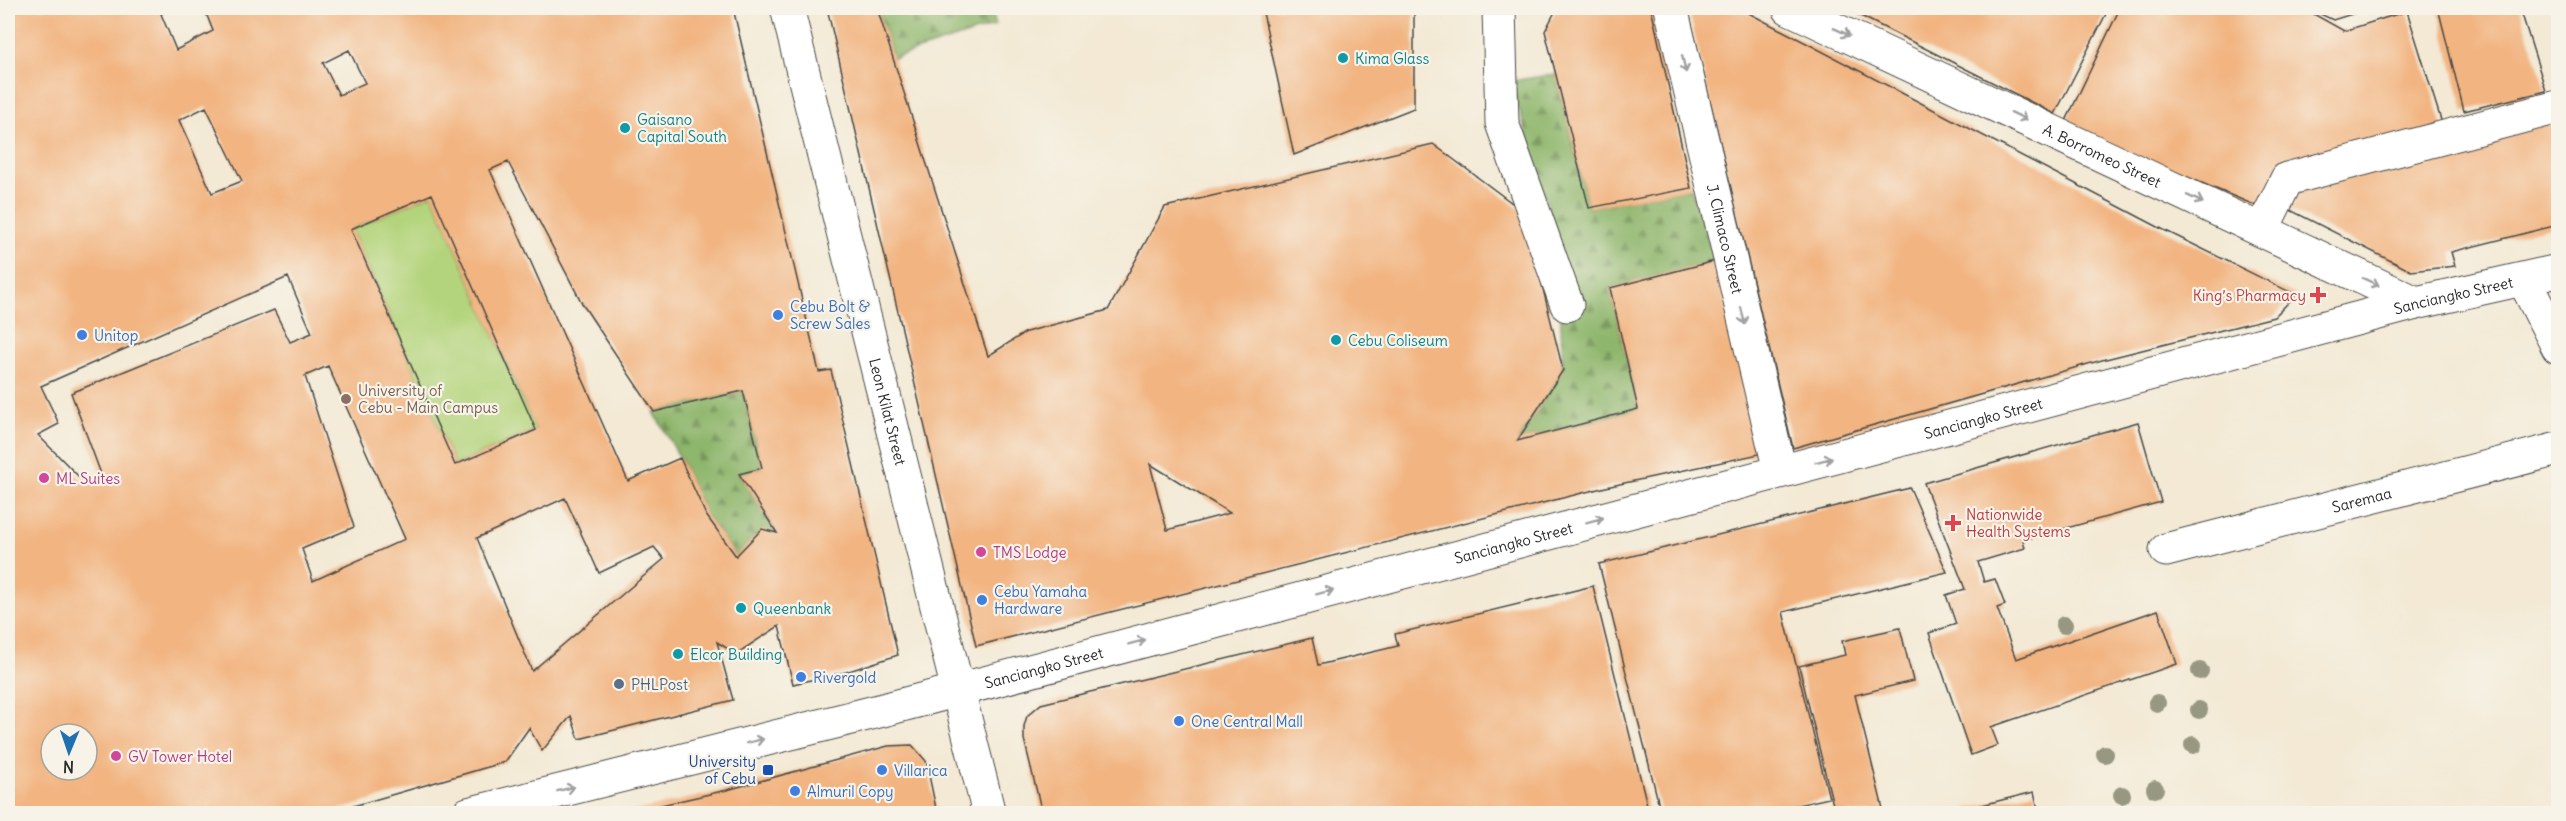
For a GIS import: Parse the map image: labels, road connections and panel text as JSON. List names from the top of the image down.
{
  "streets": {
    "street": [
      "A. Borromeo Street",
      "J. Climaco Street",
      "Sanciangko Street",
      "Leon Kilat Street",
      "Saremaa"
    ]
  },
  "crossings": [
    ["A. Borromeo Street", "Sanciangko Street"],
    ["J. Climaco Street", "Sanciangko Street"],
    ["Sanciangko Street", "Leon Kilat Street"]
  ],
  "one_way": ["A. Borromeo Street", "Sanciangko Street"],
  "places": {
    "other": [
      "Kima Glass",
      "Gaisano Capital South",
      "Cebu Bolt & Screw Sales",
      "Unitop",
      "Cebu Coliseum",
      "University of Cebu - Main Campus",
      "ML Suites",
      "TMS Lodge",
      "Cebu Yamaha Hardware",
      "Queenbank",
      "Elcor Building",
      "Rivergold",
      "PHLPost",
      "One Central Mall",
      "GV Tower Hotel",
      "Villarica",
      "Almuril Copy"
    ],
    "health": ["King’s Pharmacy", "Nationwide Health Systems"],
    "transit": ["University of Cebu"]
  },
  "north": "bottom"
}
